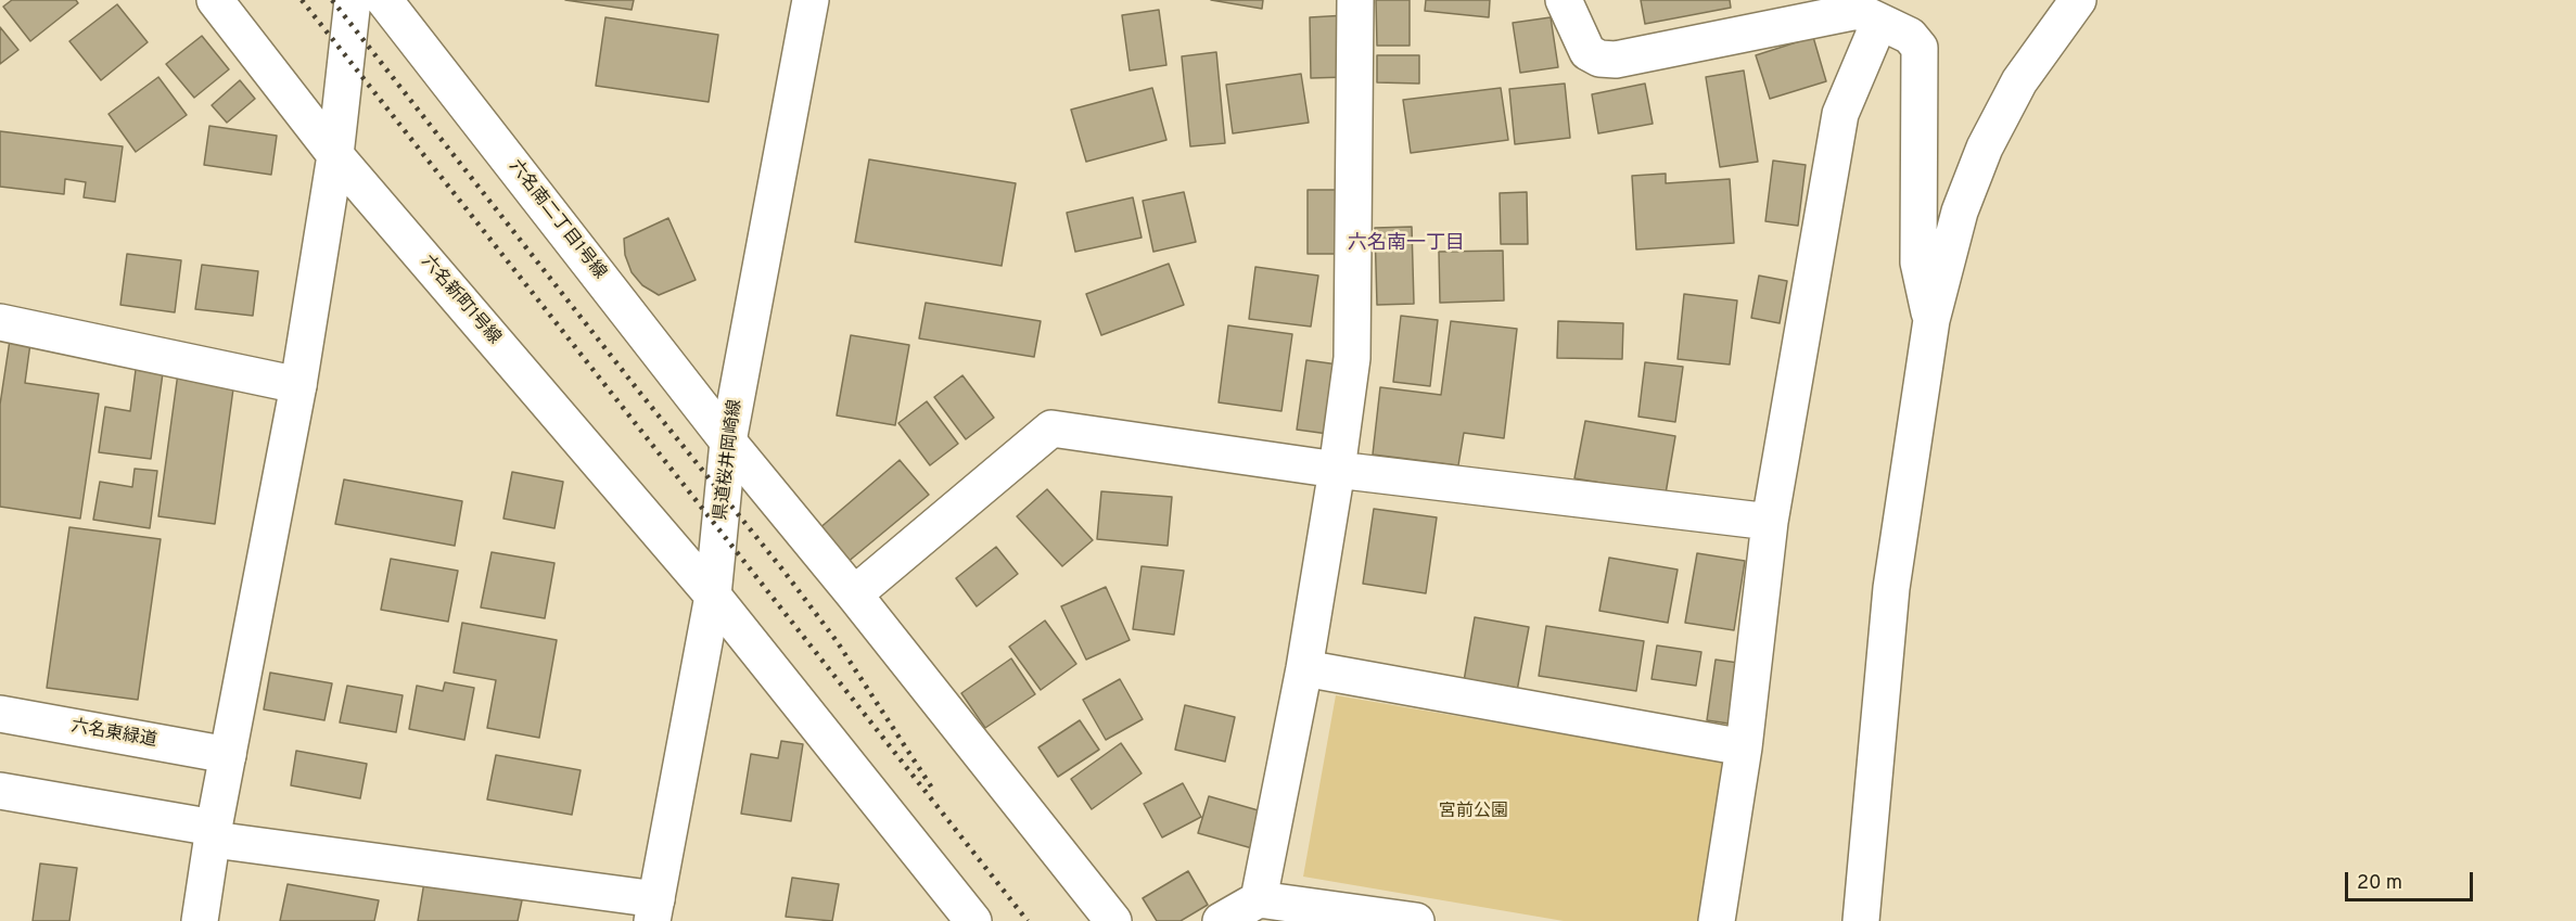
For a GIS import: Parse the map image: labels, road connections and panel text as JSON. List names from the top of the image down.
{
  "streets": {
    "street": [
      "六名南二丁目1号線",
      "六名新町1号線",
      "県道桜井岡崎線",
      "六名東緑道"
    ]
  },
  "crossings": [
    ["六名南二丁目1号線", "県道桜井岡崎線"],
    ["六名新町1号線", "県道桜井岡崎線"]
  ],
  "districts": ["六名南一丁目"],
  "parks": ["宮前公園"],
  "scale_bar": "20 m"
}
